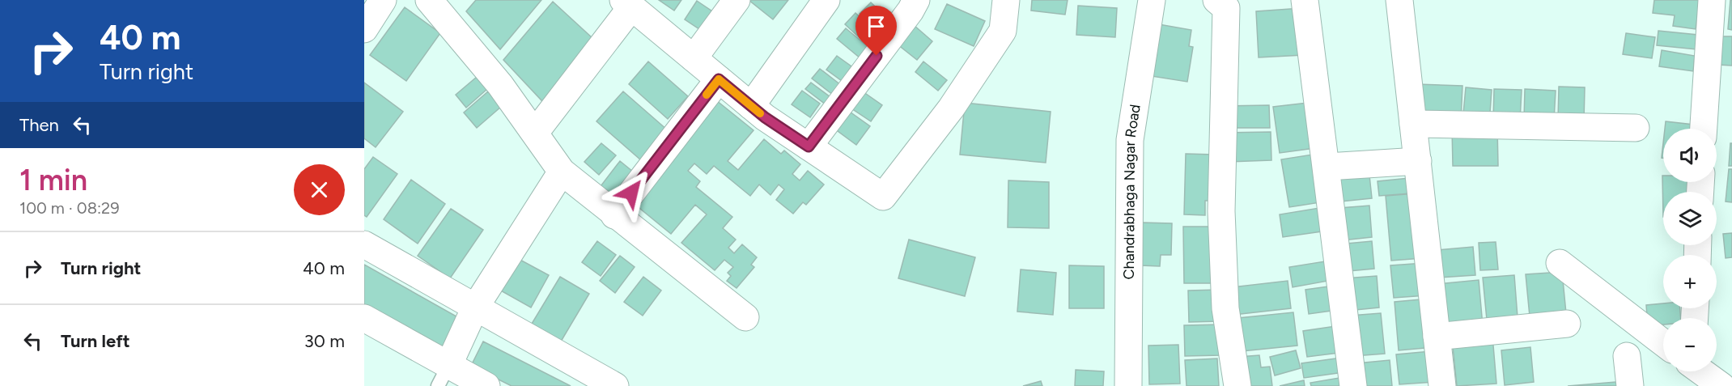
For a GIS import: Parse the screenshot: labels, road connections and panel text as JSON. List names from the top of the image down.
{
  "streets": {
    "street": ["Chandrabhaga Nagar Road"]
  },
  "page": {
    "turn": ["40 m", "Turn right"],
    "then": "Then",
    "map_buttons": ["+", "−"],
    "heading": ["1 min", "100 m · 08:29"],
    "list": [
      {
        "name": "Turn right",
        "value": "40 m"
      },
      {
        "name": "Turn left",
        "value": "30 m"
      }
    ]
  }
}
